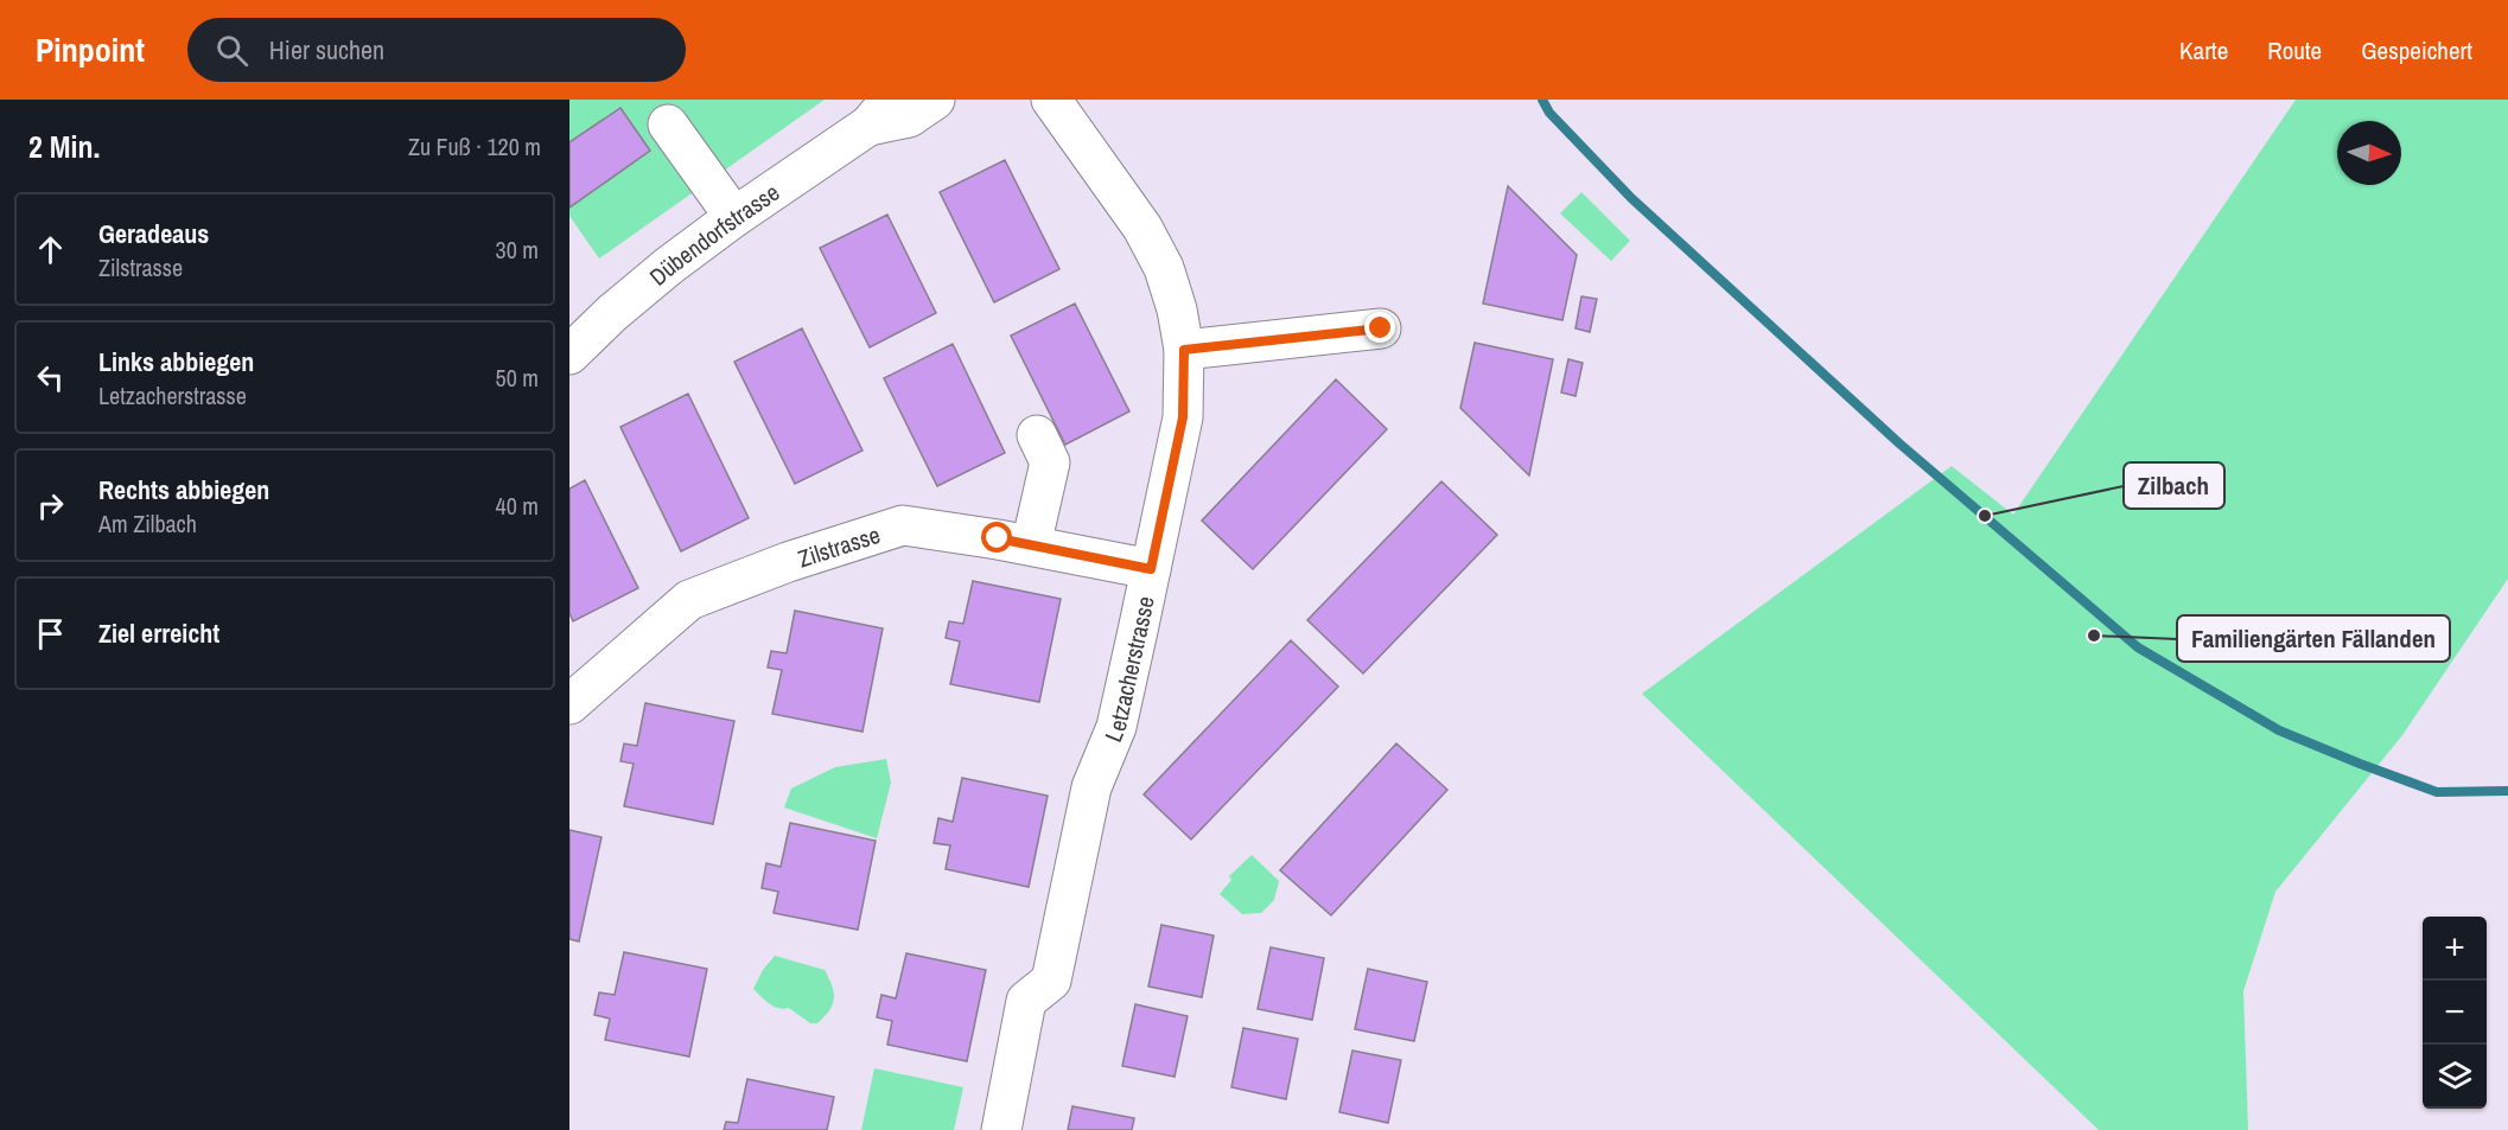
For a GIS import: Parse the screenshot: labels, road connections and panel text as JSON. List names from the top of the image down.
{
  "streets": {
    "street": ["Dübendorfstrasse", "Zilstrasse", "Letzacherstrasse"]
  },
  "crossings": [
    ["Zilstrasse", "Letzacherstrasse"]
  ],
  "places": ["Zilbach", "Familiengärten Fällanden"],
  "north": "right",
  "page": {
    "header": "Pinpoint",
    "search": "Hier suchen",
    "nav": ["Karte", "Route", "Gespeichert"],
    "heading": ["2 Min.", "Zu Fuß · 120 m"],
    "list": [
      ["Geradeaus", "Zilstrasse", "30 m"],
      ["Links abbiegen", "Letzacherstrasse", "50 m"],
      ["Rechts abbiegen", "Am Zilbach", "40 m"],
      "Ziel erreicht"
    ],
    "map_buttons": ["+", "−"]
  }
}
